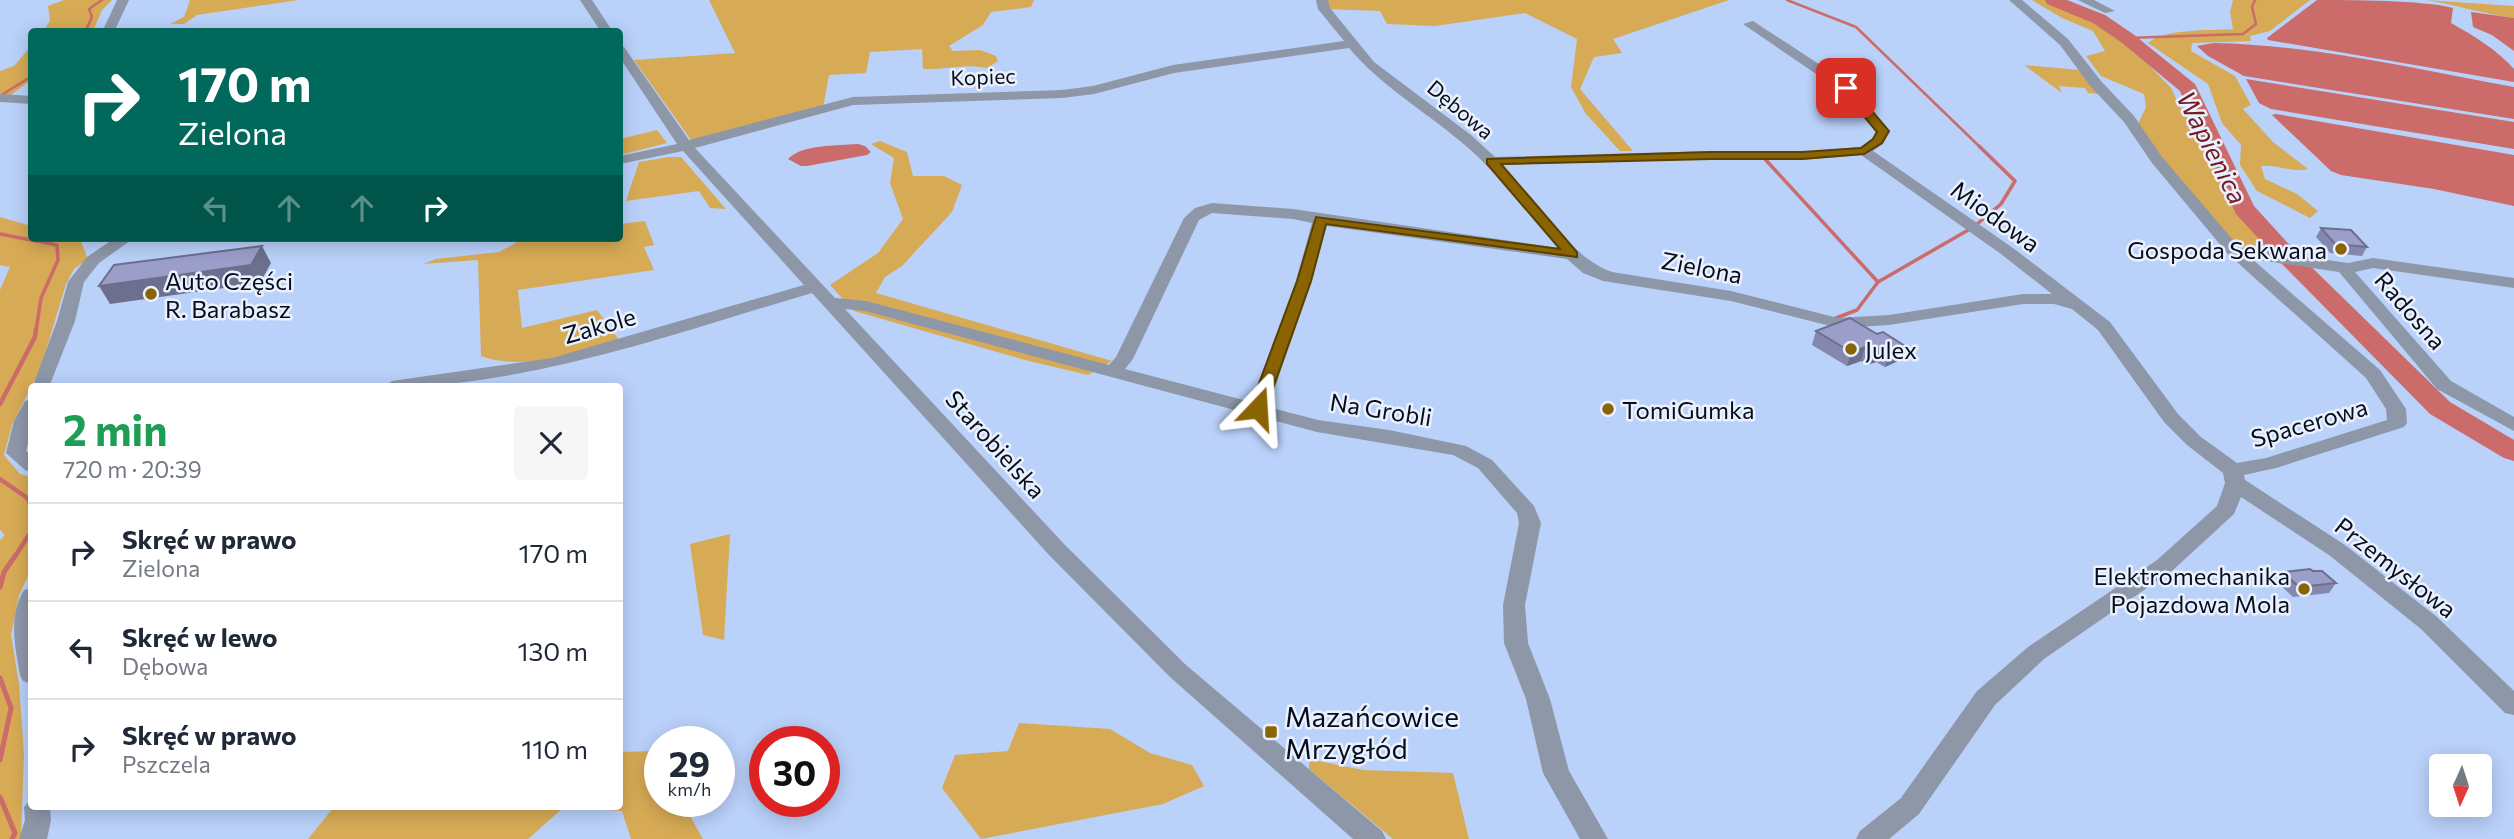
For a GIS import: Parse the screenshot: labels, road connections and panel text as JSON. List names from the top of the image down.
{
  "streets": {
    "street": [
      "Kopiec",
      "Dębowa",
      "Miodowa",
      "Zielona",
      "Radosna",
      "Zakole",
      "Na Grobli",
      "Spacerowa",
      "Starobielska",
      "Przemysłowa"
    ]
  },
  "crossings": [
    ["Kopiec", "Dębowa"],
    ["Kopiec", "Starobielska"],
    ["Dębowa", "Zielona"],
    ["Miodowa", "Zielona"],
    ["Miodowa", "Spacerowa"],
    ["Miodowa", "Przemysłowa"],
    ["Zielona", "Na Grobli"],
    ["Zakole", "Na Grobli"],
    ["Zakole", "Starobielska"],
    ["Na Grobli", "Starobielska"],
    ["Spacerowa", "Przemysłowa"]
  ],
  "water": ["Wapienica"],
  "places": {
    "other": [
      "Gospoda Sekwana",
      "Auto Części R. Barabasz",
      "Julex",
      "TomiGumka",
      "Elektromechanika Pojazdowa Mola"
    ],
    "transit": ["Mazańcowice Mrzygłód"]
  },
  "north": "bottom",
  "page": {
    "turn": ["170 m", "Zielona"],
    "heading": ["2 min", "720 m · 20:39"],
    "list": [
      {
        "name": "Skręć w prawo",
        "note": "Zielona",
        "value": "170 m"
      },
      {
        "name": "Skręć w lewo",
        "note": "Dębowa",
        "value": "130 m"
      },
      {
        "name": "Skręć w prawo",
        "note": "Pszczela",
        "value": "110 m"
      }
    ],
    "speed": "29 km/h",
    "limit": "30"
  }
}
